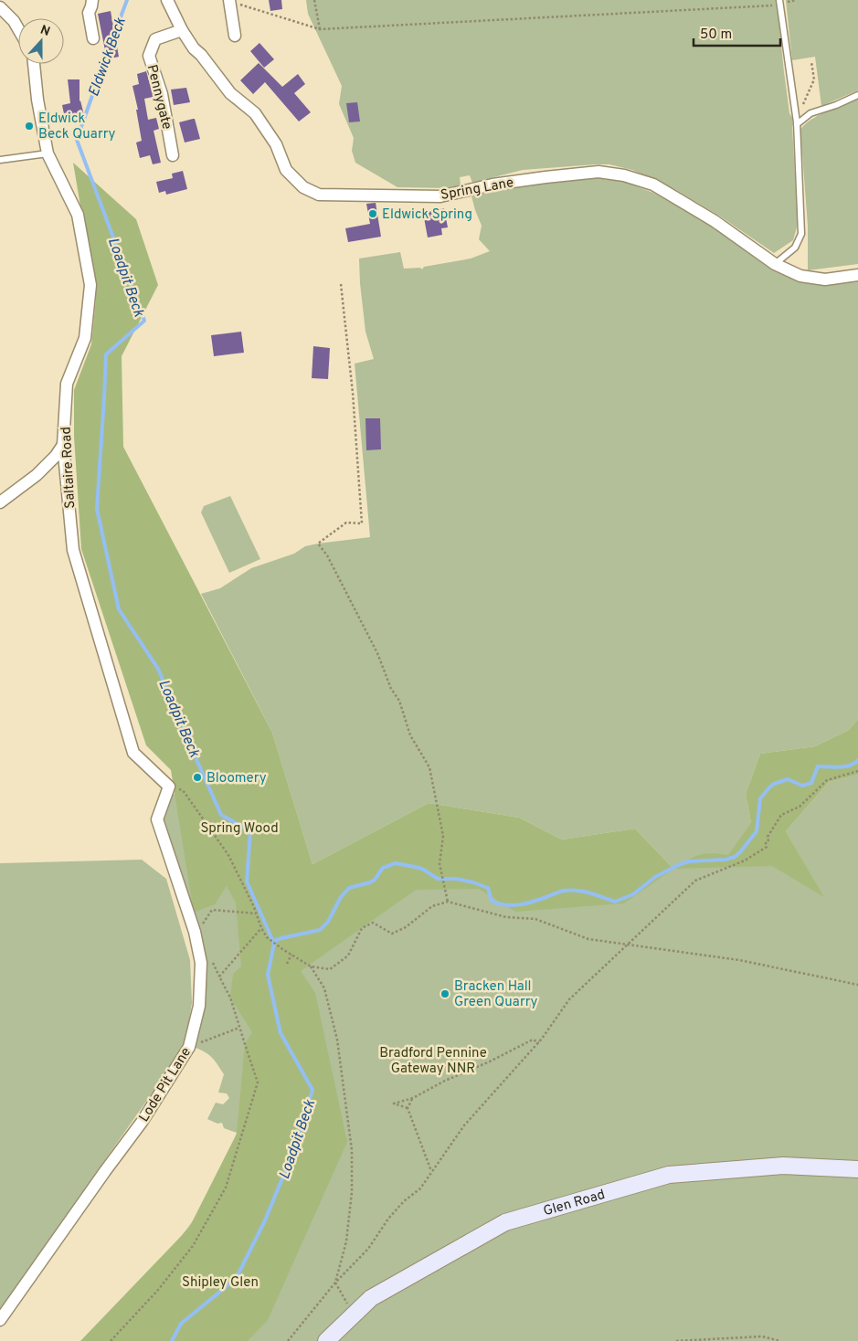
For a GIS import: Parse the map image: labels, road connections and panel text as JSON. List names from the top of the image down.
{
  "streets": {
    "street": [
      "Pennygate",
      "Spring Lane",
      "Saltaire Road",
      "Lode Pit Lane",
      "Glen Road"
    ]
  },
  "crossings": [
    ["Pennygate", "Spring Lane"],
    ["Saltaire Road", "Lode Pit Lane"]
  ],
  "water": ["Eldwick Beck", "Loadpit Beck"],
  "parks": ["Spring Wood", "Bradford Pennine Gateway NNR", "Shipley Glen"],
  "places": [
    "Eldwick Beck Quarry",
    "Eldwick Spring",
    "Bloomery",
    "Bracken Hall Green Quarry"
  ],
  "scale_bar": "50 m",
  "north": "top"
}
